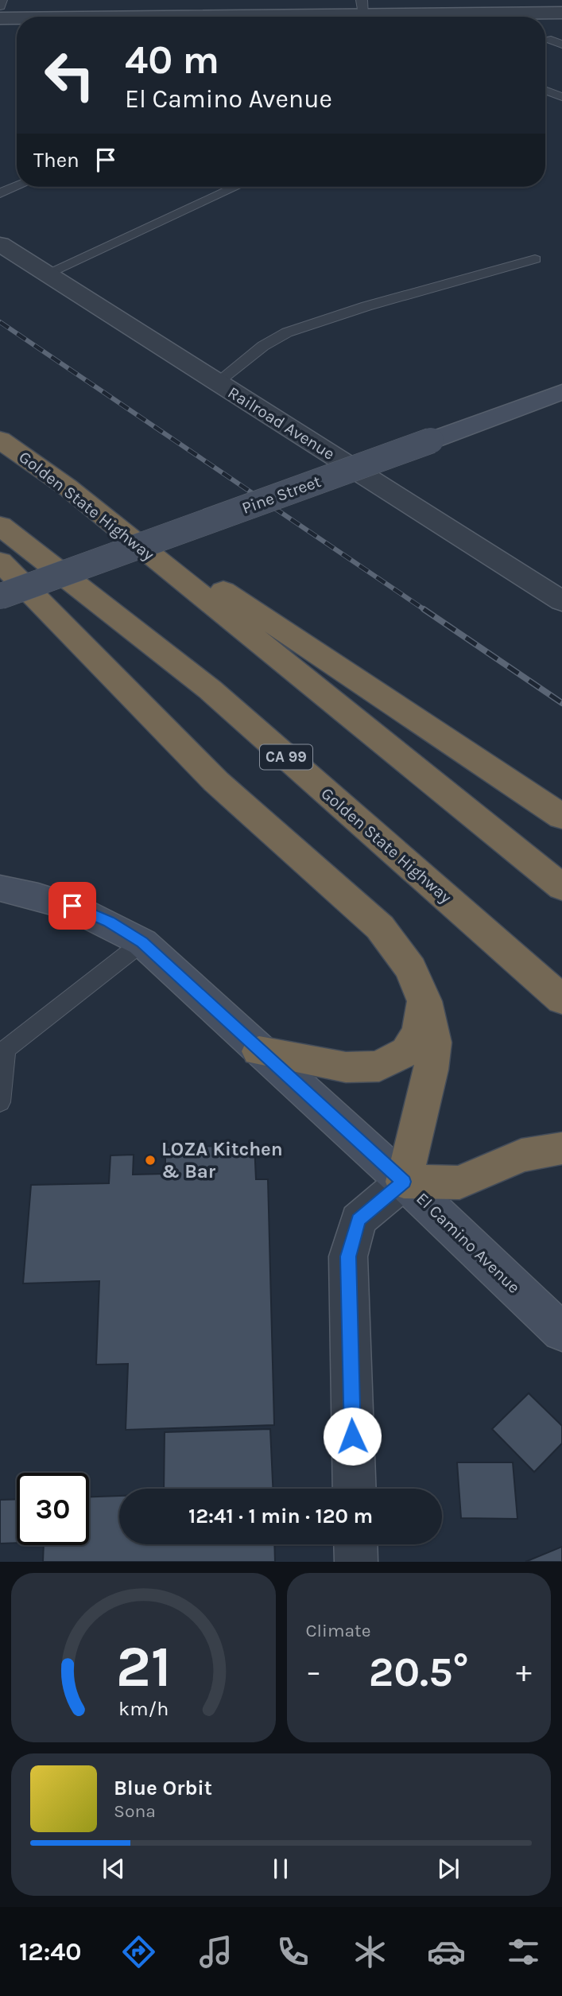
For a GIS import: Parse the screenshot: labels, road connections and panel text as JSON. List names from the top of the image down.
{
  "streets": {
    "highway": ["Golden State Highway", "CA 99"],
    "street": ["Railroad Avenue", "Pine Street", "El Camino Avenue"]
  },
  "places": ["LOZA Kitchen & Bar"],
  "page": {
    "turn": ["40 m", "El Camino Avenue"],
    "then": "Then",
    "limit": "30",
    "trip": "12:41 · 1 min · 120 m",
    "tile": "Climate",
    "heat": ["−", "20.5°", "+"],
    "song": ["Blue Orbit", "Sona"],
    "tabs": "12:40",
    "gauge": ["21", "km/h"]
  }
}
